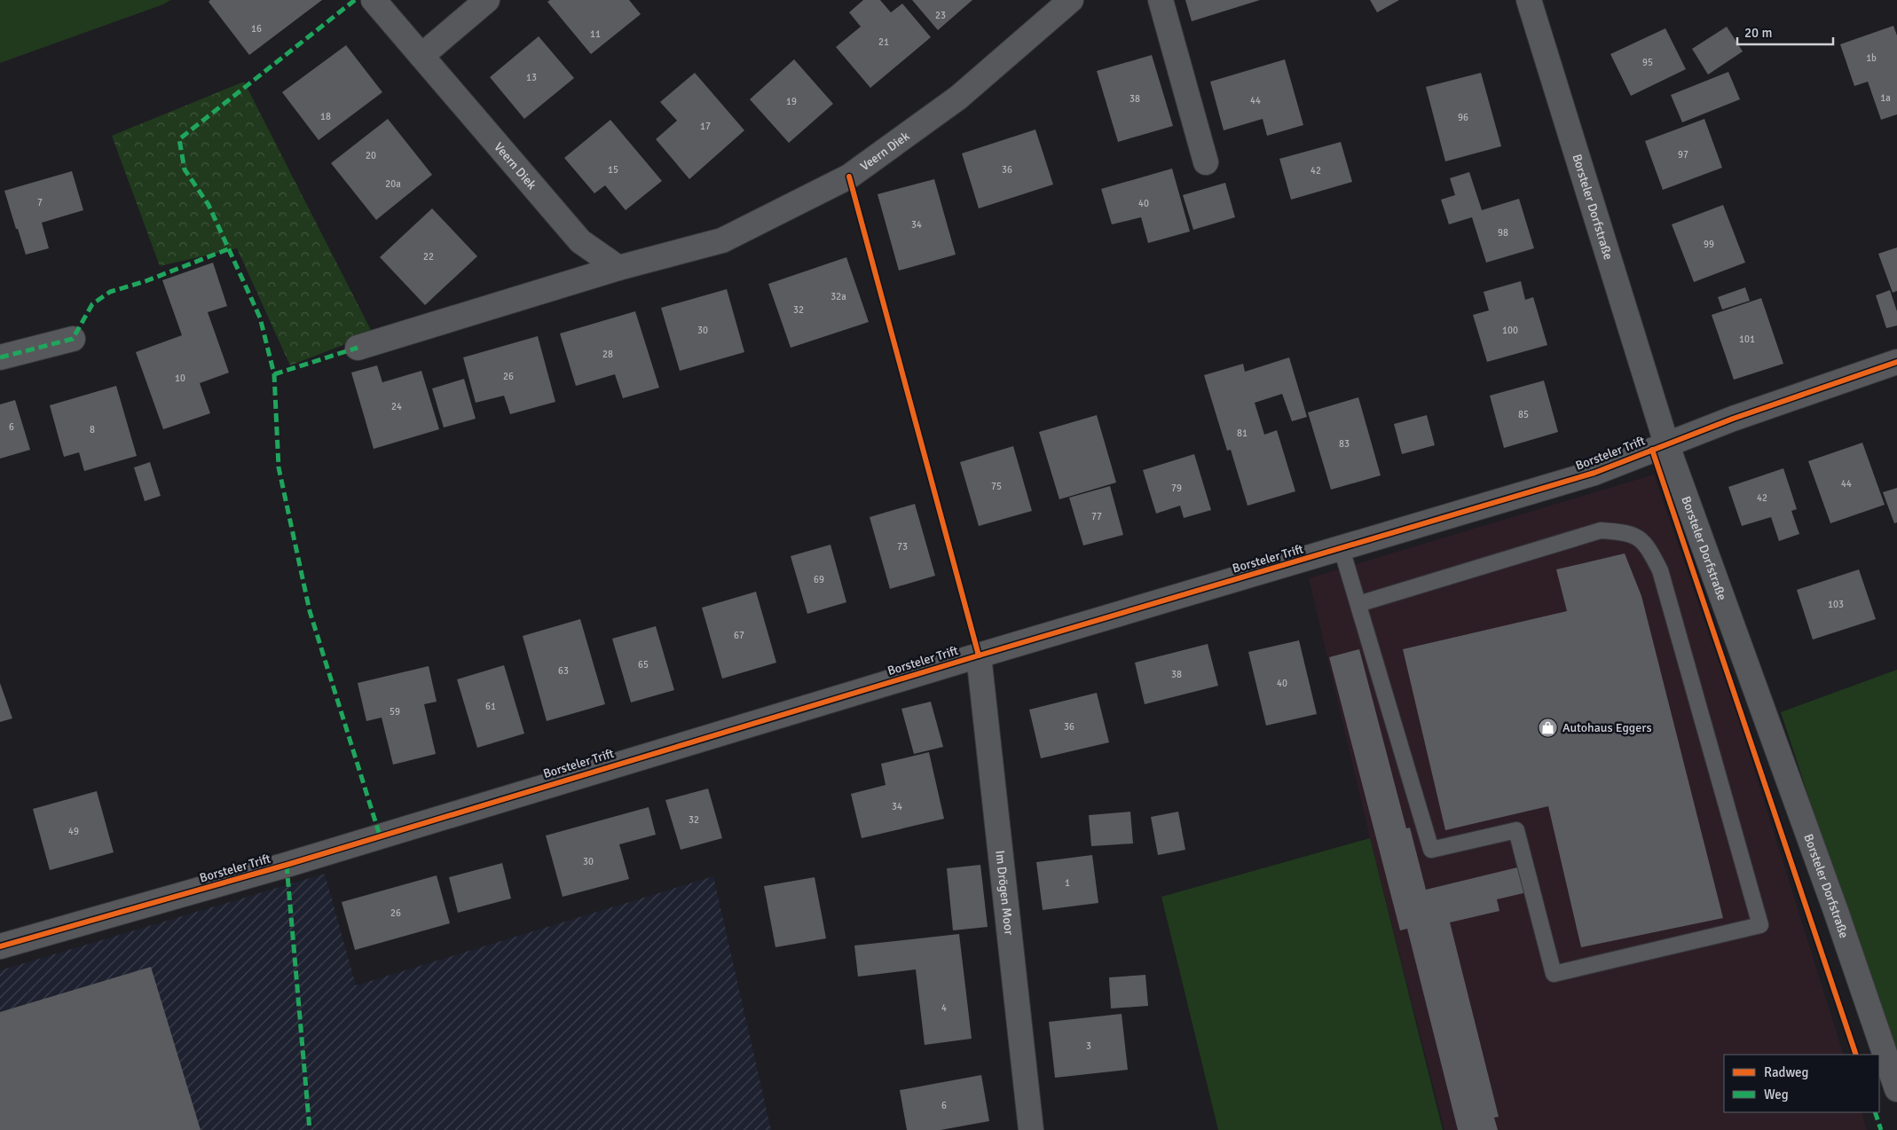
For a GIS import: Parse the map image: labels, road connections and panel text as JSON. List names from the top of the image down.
{
  "streets": {
    "street": [
      "Veern Diek",
      "Borsteler Dorfstraße",
      "Borsteler Trift",
      "Im Drögen Moor"
    ]
  },
  "crossings": [
    ["Borsteler Dorfstraße", "Borsteler Trift"],
    ["Borsteler Trift", "Im Drögen Moor"]
  ],
  "places": {
    "shop": ["Autohaus Eggers"]
  },
  "house_numbers": [
    "23",
    "16",
    "11",
    "21",
    "1b",
    "95",
    "13",
    "1a",
    "38",
    "44",
    "19",
    "18",
    "96",
    "17",
    "97",
    "20",
    "15",
    "36",
    "42",
    "20a",
    "7",
    "40",
    "34",
    "98",
    "99",
    "22",
    "32a",
    "32",
    "30",
    "100",
    "101",
    "28",
    "26",
    "10",
    "24",
    "85",
    "6",
    "8",
    "81",
    "83",
    "44",
    "75",
    "79",
    "42",
    "77",
    "73",
    "69",
    "103",
    "67",
    "65",
    "63",
    "38",
    "40",
    "61",
    "59",
    "36",
    "34",
    "32",
    "49",
    "30",
    "1",
    "26",
    "4",
    "3",
    "6"
  ],
  "legend": ["Radweg", "Weg"],
  "scale_bar": "20 m"
}
